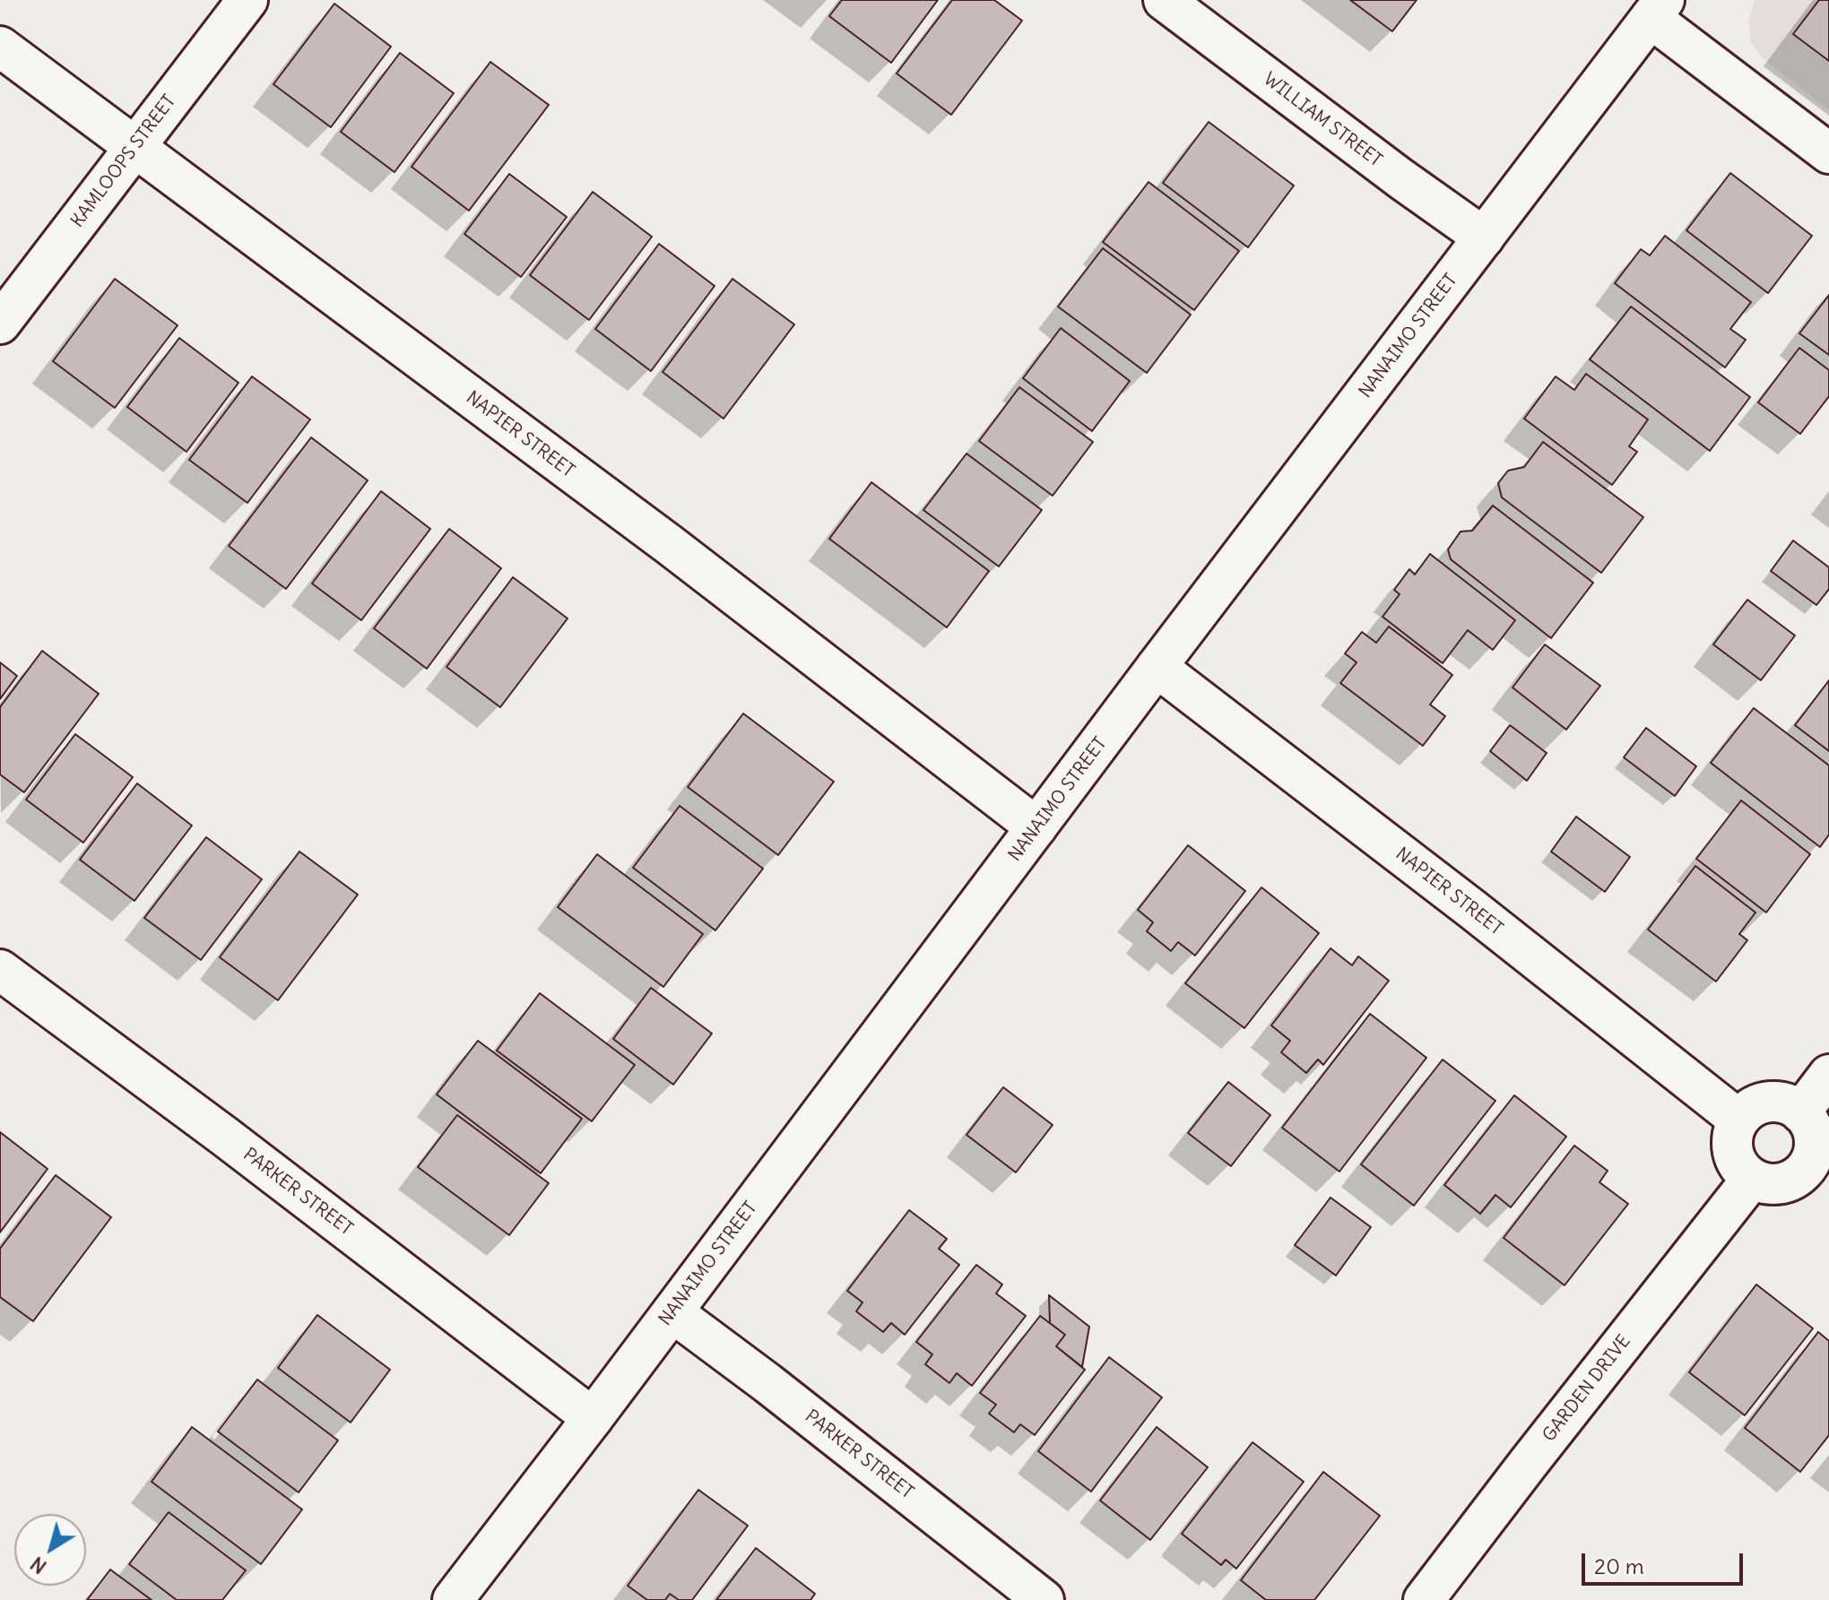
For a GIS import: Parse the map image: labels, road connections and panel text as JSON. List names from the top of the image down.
{
  "streets": {
    "street": [
      "WILLIAM STREET",
      "KAMLOOPS STREET",
      "NANAIMO STREET",
      "NAPIER STREET",
      "PARKER STREET",
      "GARDEN DRIVE"
    ]
  },
  "crossings": [
    ["WILLIAM STREET", "NANAIMO STREET"],
    ["KAMLOOPS STREET", "NAPIER STREET"],
    ["NANAIMO STREET", "NAPIER STREET"],
    ["NANAIMO STREET", "PARKER STREET"],
    ["NAPIER STREET", "GARDEN DRIVE"]
  ],
  "scale_bar": "20 m",
  "north": "bottom left"
}
